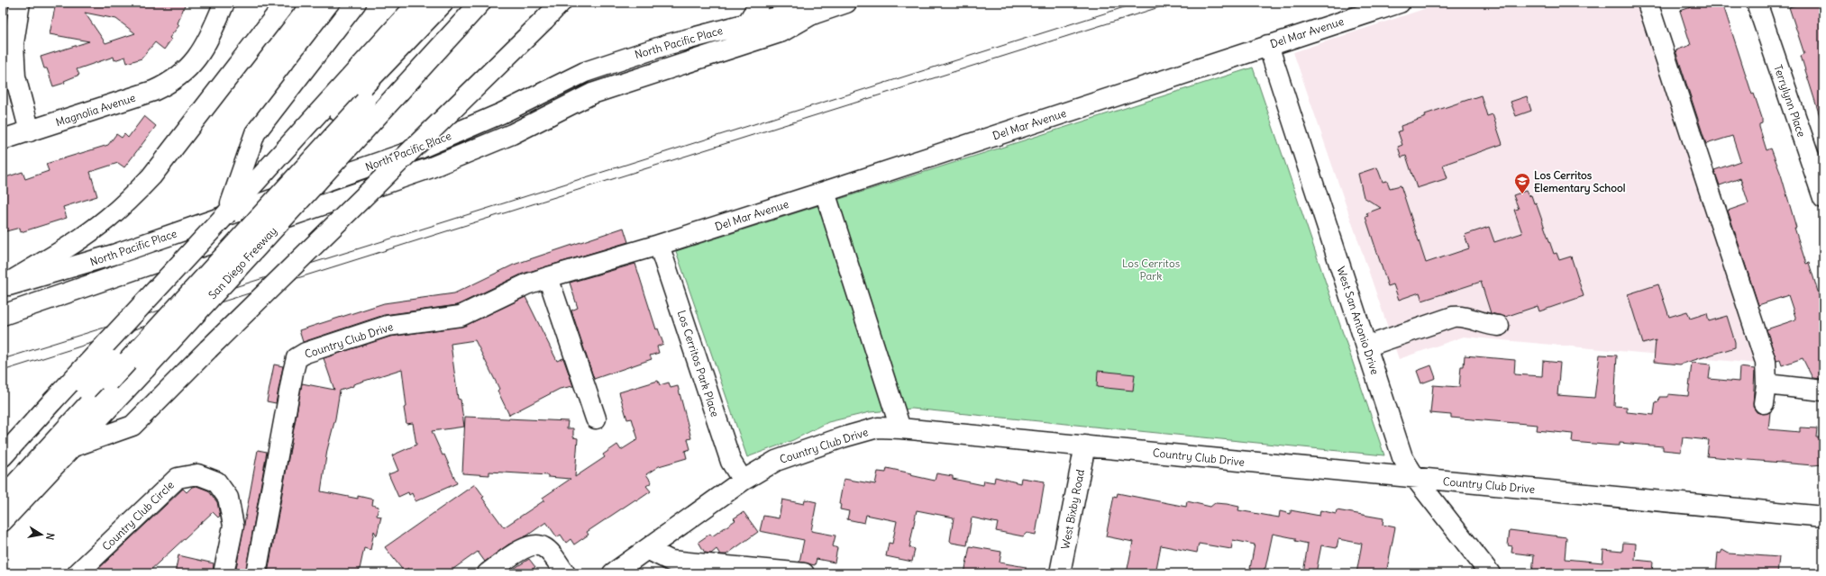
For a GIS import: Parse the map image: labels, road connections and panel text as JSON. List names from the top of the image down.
{
  "streets": {
    "main road": [
      "Del Mar Avenue",
      "North Pacific Place",
      "Terrylynn Place",
      "Magnolia Avenue",
      "San Diego Freeway",
      "West San Antonio Drive",
      "Country Club Drive",
      "Los Cerritos Park Place",
      "West Bixby Road",
      "Country Club Circle"
    ]
  },
  "crossings": [
    ["Del Mar Avenue", "West San Antonio Drive"],
    ["Del Mar Avenue", "Country Club Drive"],
    ["Del Mar Avenue", "Los Cerritos Park Place"],
    ["West San Antonio Drive", "Country Club Drive"],
    ["Country Club Drive", "Los Cerritos Park Place"],
    ["Country Club Drive", "West Bixby Road"]
  ],
  "parks": ["Los Cerritos Park"],
  "places": {
    "school or university": ["Los Cerritos Elementary School"]
  },
  "north": "right"
}
